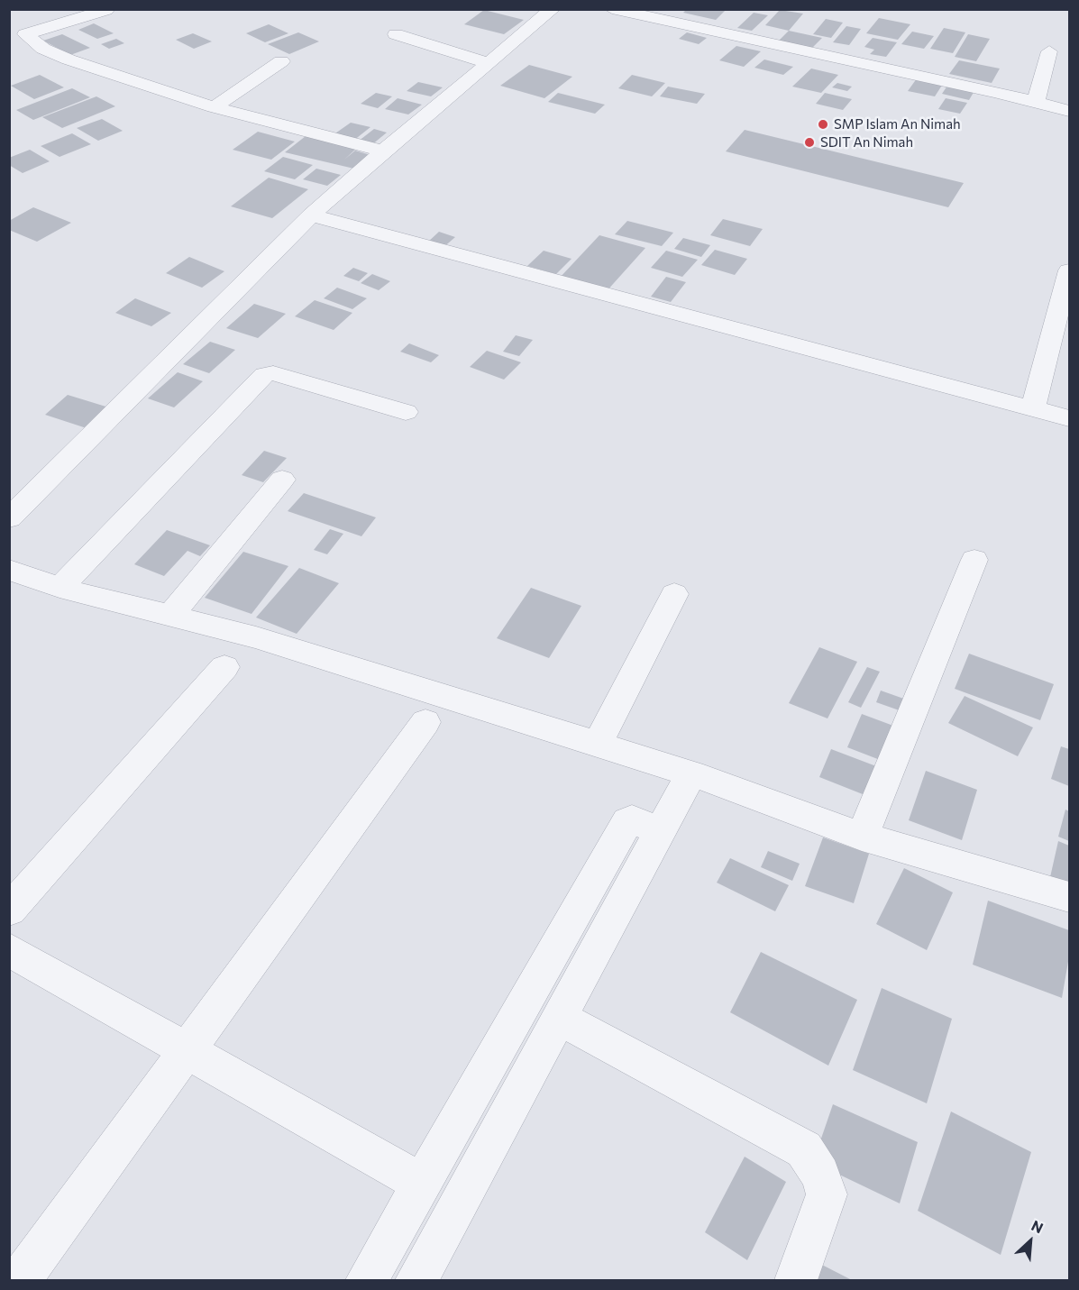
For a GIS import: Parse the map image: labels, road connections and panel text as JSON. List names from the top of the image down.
{
  "places": ["SMP Islam An Nimah", "SDIT An Nimah"],
  "north": "top right"
}
